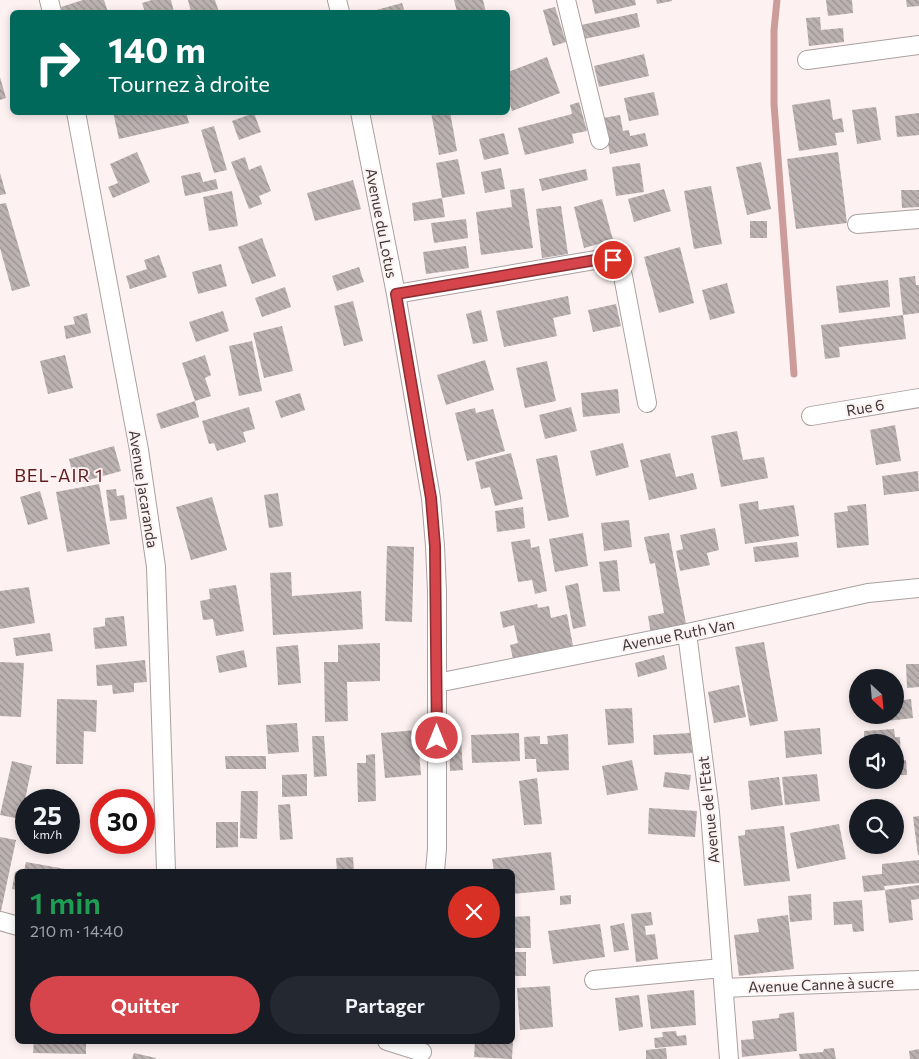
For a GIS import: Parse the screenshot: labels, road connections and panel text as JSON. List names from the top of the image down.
{
  "streets": {
    "street": [
      "Avenue du Lotus",
      "Rue 6",
      "Avenue Jacaranda",
      "Avenue Ruth Van",
      "Avenue de l'Etat",
      "Avenue Canne à sucre"
    ]
  },
  "crossings": [
    ["Avenue du Lotus", "Avenue Ruth Van"],
    ["Avenue Ruth Van", "Avenue de l'Etat"],
    ["Avenue de l'Etat", "Avenue Canne à sucre"]
  ],
  "districts": ["BEL-AIR 1"],
  "north": "bottom right",
  "page": {
    "turn": ["140 m", "Tournez à droite"],
    "speed": "25 km/h",
    "limit": "30",
    "heading": ["1 min", "210 m · 14:40"],
    "buttons": ["Quitter", "Partager"]
  }
}
